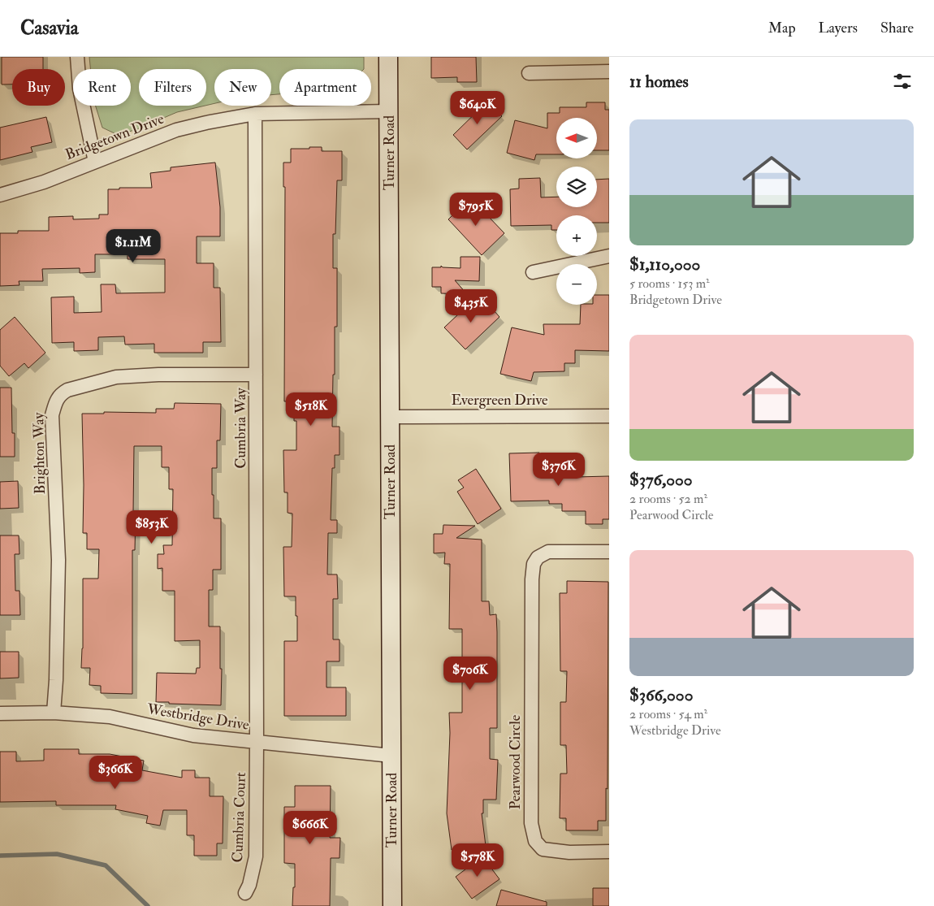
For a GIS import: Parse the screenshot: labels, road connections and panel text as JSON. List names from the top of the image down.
{
  "streets": {
    "main road": ["Turner Road"],
    "street": [
      "Bridgetown Drive",
      "Evergreen Drive",
      "Cumbria Way",
      "Brighton Way",
      "Westbridge Drive",
      "Pearwood Circle",
      "Cumbria Court"
    ]
  },
  "crossings": [
    ["Bridgetown Drive", "Turner Road"],
    ["Bridgetown Drive", "Cumbria Way"],
    ["Turner Road", "Evergreen Drive"],
    ["Turner Road", "Westbridge Drive"],
    ["Cumbria Way", "Brighton Way"],
    ["Cumbria Way", "Westbridge Drive"],
    ["Cumbria Way", "Cumbria Court"],
    ["Brighton Way", "Westbridge Drive"],
    ["Westbridge Drive", "Cumbria Court"]
  ],
  "north": "left",
  "page": {
    "header": "Casavia",
    "nav": ["Map", "Layers", "Share"],
    "heading": "11 homes",
    "chip": [
      "Buy",
      "Rent",
      "Filters",
      "New",
      "Apartment"
    ],
    "price": [
      "$640K",
      "$795K",
      "$1.11M",
      "$435K",
      "$518K",
      "$376K",
      "$853K",
      "$706K",
      "$366K",
      "$666K",
      "$578K"
    ],
    "list": [
      {
        "name": "$1,110,000",
        "note": "5 rooms · 153 m² · Bridgetown Drive"
      },
      {
        "name": "$376,000",
        "note": "2 rooms · 52 m² · Pearwood Circle"
      },
      {
        "name": "$366,000",
        "note": "2 rooms · 54 m² · Westbridge Drive"
      }
    ],
    "map_buttons": ["+", "−"]
  }
}
